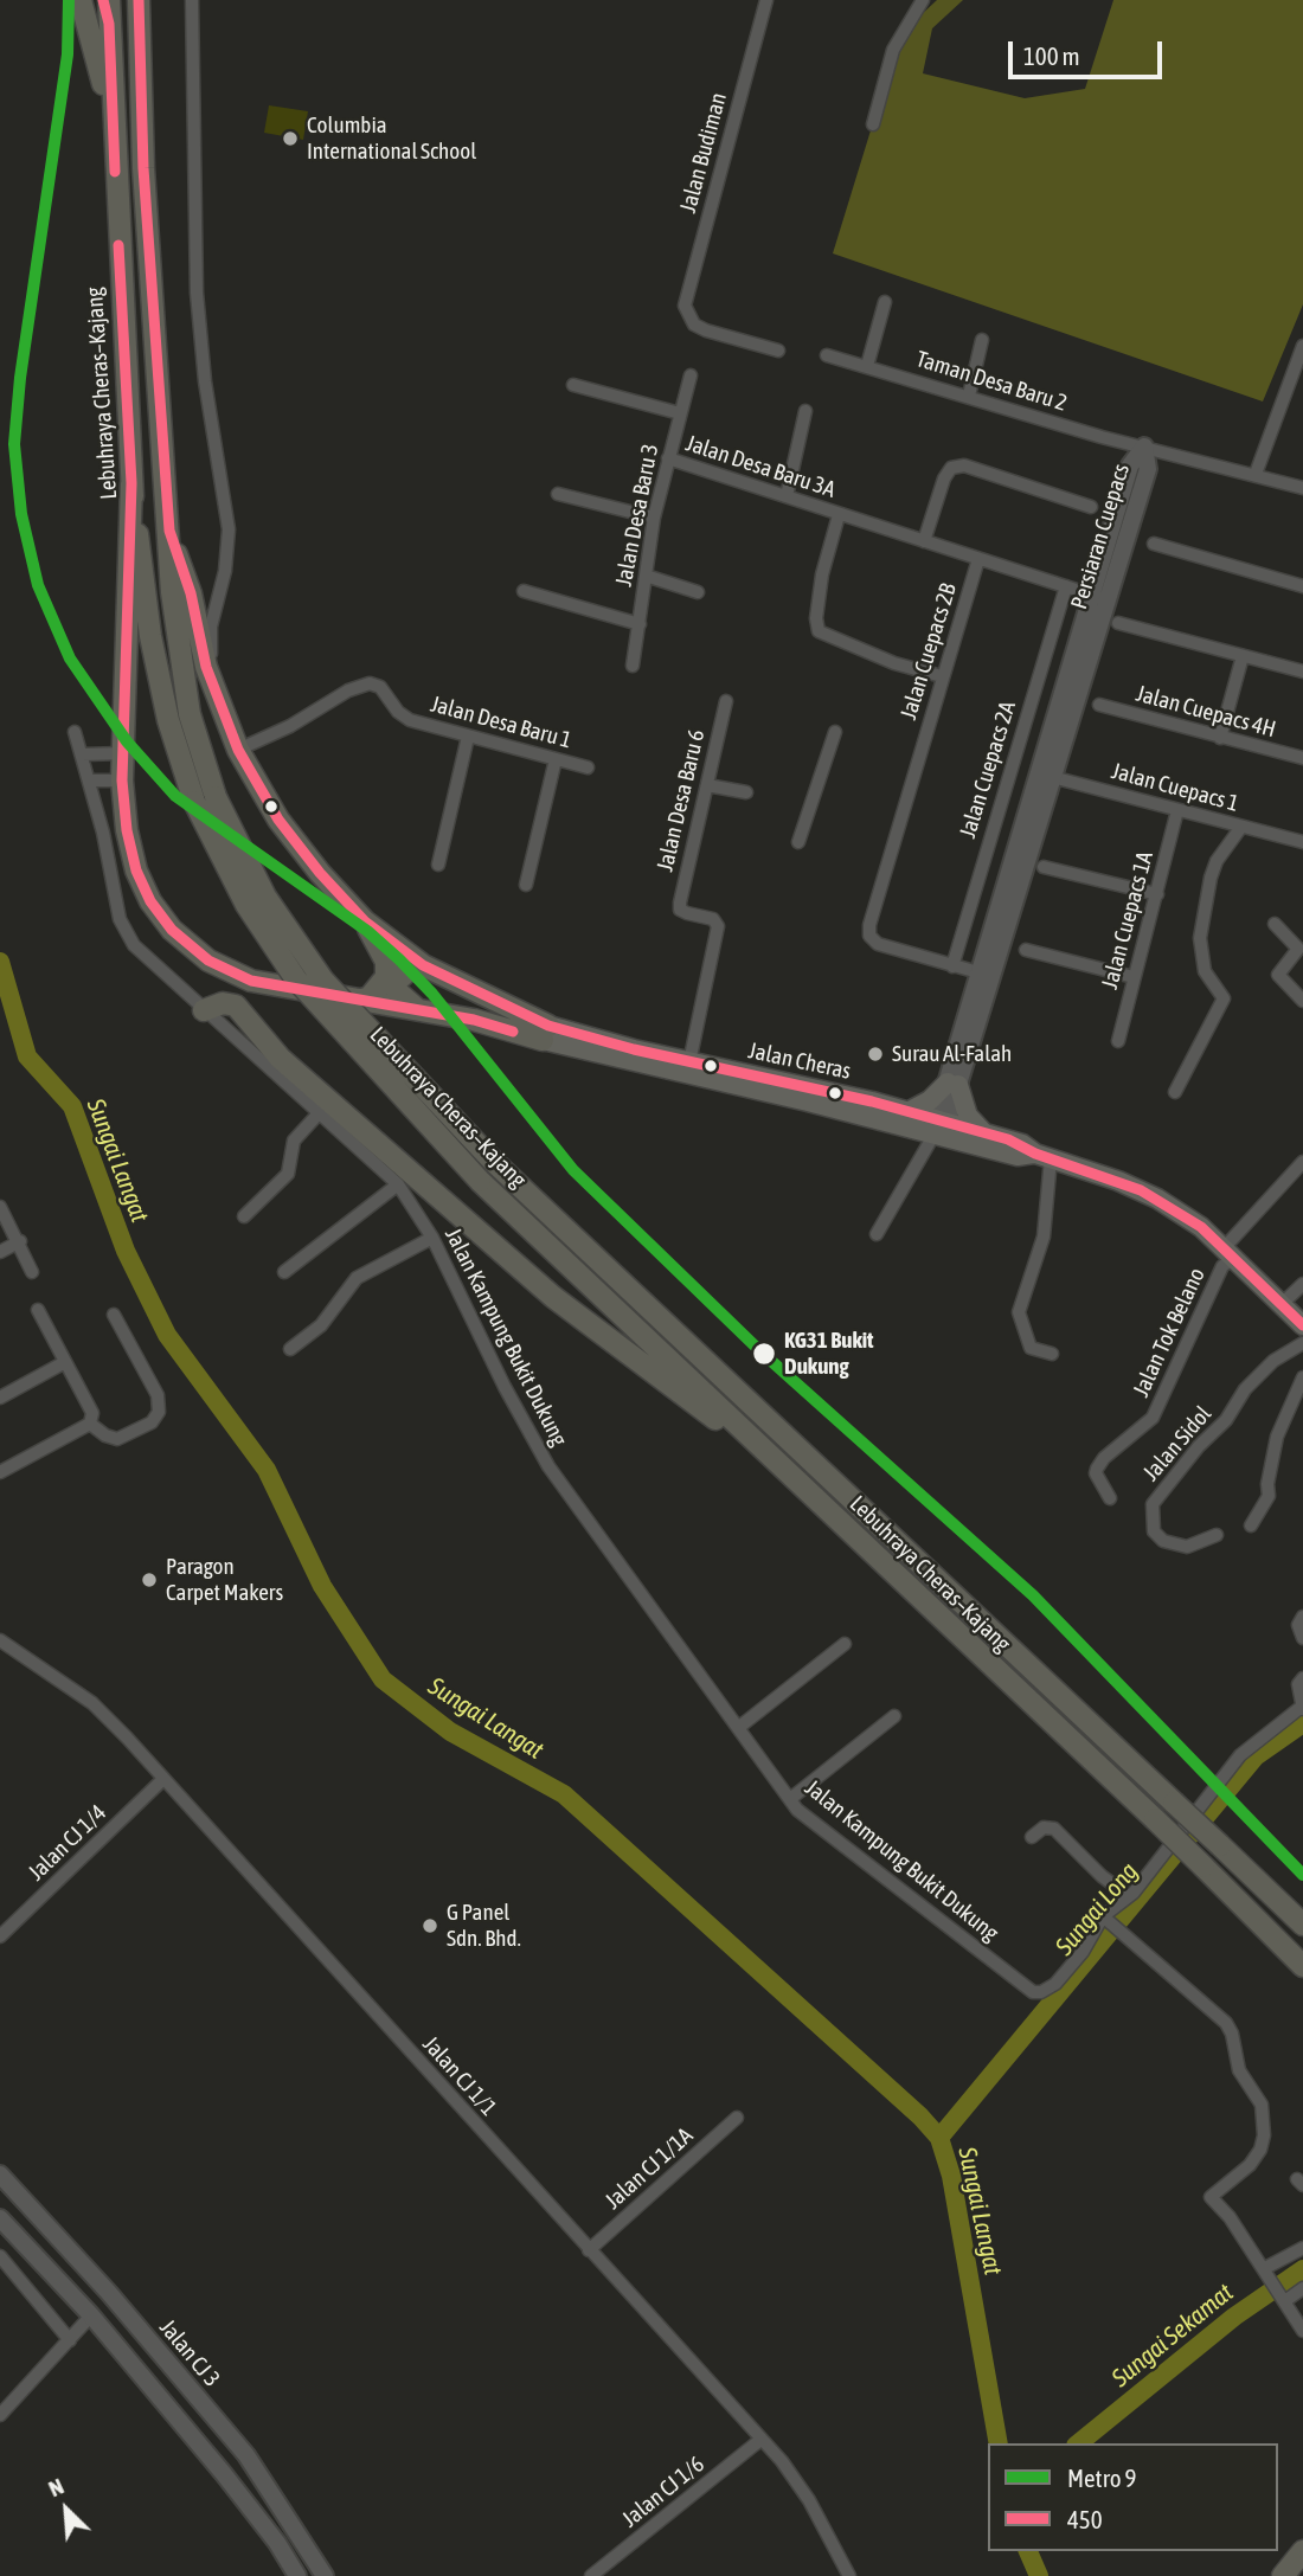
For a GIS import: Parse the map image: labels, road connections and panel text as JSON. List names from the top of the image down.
{
  "streets": {
    "highway": ["Lebuhraya Cheras–Kajang"],
    "main road": ["Jalan Cheras"],
    "street": [
      "Jalan Budiman",
      "Taman Desa Baru 2",
      "Jalan Desa Baru 3A",
      "Jalan Desa Baru 3",
      "Persiaran Cuepacs",
      "Jalan Cuepacs 2B",
      "Jalan Cuepacs 4H",
      "Jalan Desa Baru 1",
      "Jalan Cuepacs 2A",
      "Jalan Cuepacs 1",
      "Jalan Desa Baru 6",
      "Jalan Cuepacs 1A",
      "Jalan Tok Belano",
      "Jalan Kampung Bukit Dukung",
      "Jalan Sidol",
      "Jalan CJ 1/4",
      "Jalan CJ 1/1",
      "Jalan CJ 1/1A",
      "Jalan CJ 3",
      "Jalan CJ 1/6"
    ]
  },
  "crossings": [
    ["Taman Desa Baru 2", "Persiaran Cuepacs"],
    ["Jalan Desa Baru 3A", "Jalan Desa Baru 3"],
    ["Jalan Desa Baru 3A", "Persiaran Cuepacs"],
    ["Jalan Desa Baru 3A", "Jalan Cuepacs 2B"],
    ["Jalan Desa Baru 3A", "Jalan Cuepacs 2A"],
    ["Persiaran Cuepacs", "Jalan Cuepacs 1"],
    ["Persiaran Cuepacs", "Jalan Cheras"],
    ["Jalan Cuepacs 2B", "Jalan Cuepacs 2A"],
    ["Jalan Cuepacs 1", "Jalan Cuepacs 1A"],
    ["Jalan Desa Baru 6", "Jalan Cheras"],
    ["Jalan Cheras", "Jalan Tok Belano"],
    ["Jalan CJ 1/4", "Jalan CJ 1/1"],
    ["Jalan CJ 1/1", "Jalan CJ 1/1A"],
    ["Jalan CJ 1/1", "Jalan CJ 1/6"]
  ],
  "water": ["Sungai Langat", "Sungai Long", "Sungai Sekamat"],
  "places": [
    "Columbia International School",
    "Surau Al-Falah",
    "KG31 Bukit Dukung",
    "Paragon Carpet Makers",
    "G Panel Sdn. Bhd."
  ],
  "lines": ["metro line 9", "transit line 450"],
  "legend": ["Metro 9", "450"],
  "scale_bar": "100 m",
  "north": "top left"
}
